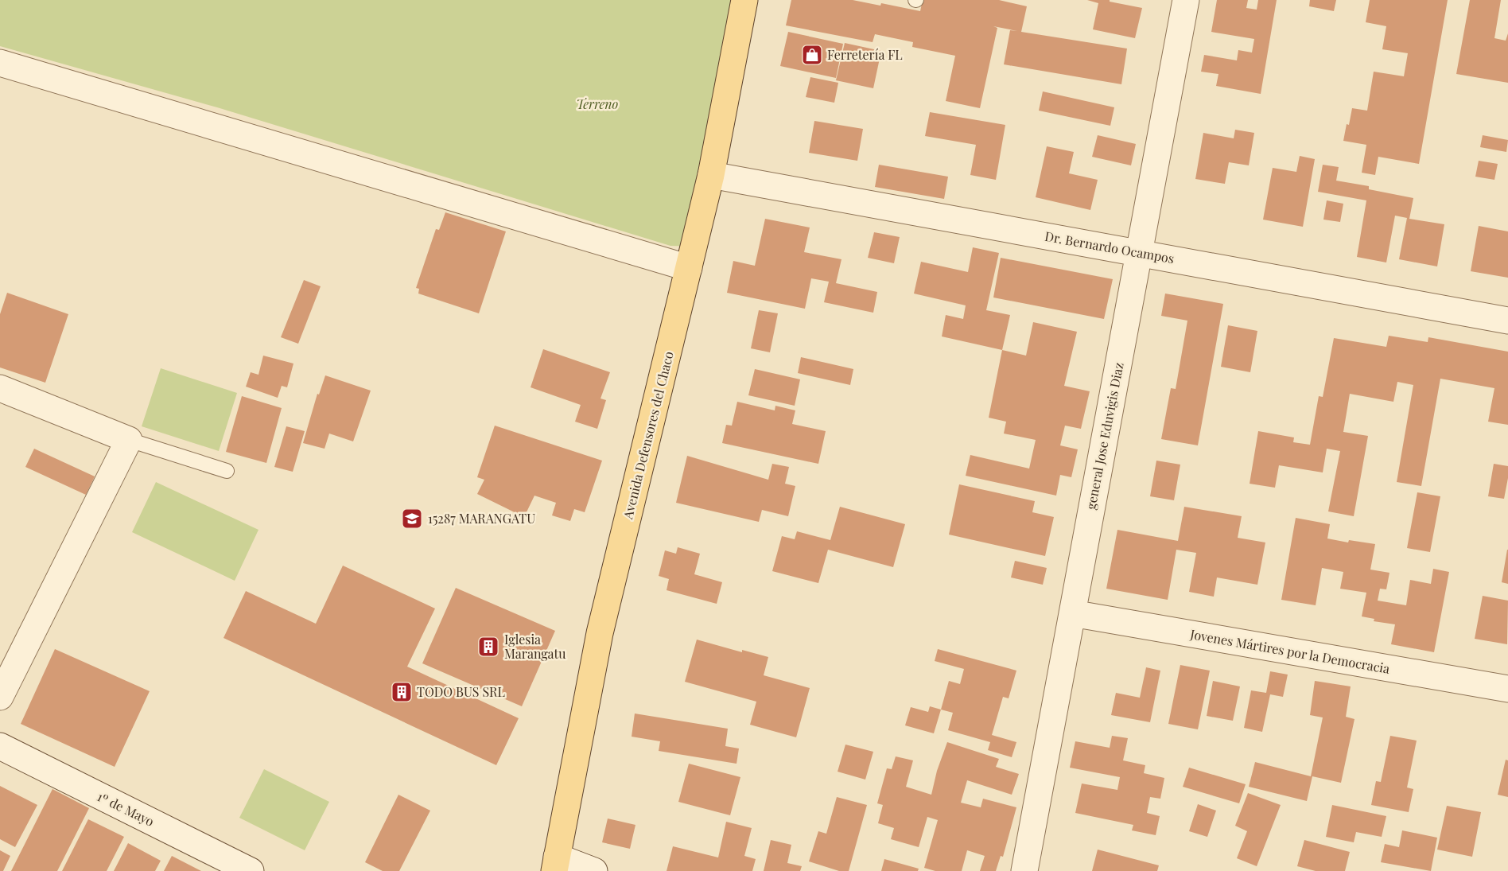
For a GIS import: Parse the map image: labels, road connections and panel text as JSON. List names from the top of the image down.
{
  "streets": {
    "main road": ["Avenida Defensores del Chaco"],
    "street": [
      "Dr. Bernardo Ocampos",
      "general Jose Eduvigis Diaz",
      "Jovenes Mártires por la Democracia",
      "1º de Mayo"
    ]
  },
  "crossings": [
    ["Dr. Bernardo Ocampos", "Avenida Defensores del Chaco"],
    ["Dr. Bernardo Ocampos", "general Jose Eduvigis Diaz"],
    ["general Jose Eduvigis Diaz", "Jovenes Mártires por la Democracia"]
  ],
  "parks": ["Terreno"],
  "places": {
    "shop": ["Ferretería FL"],
    "school or university": ["15287 MARANGATU"],
    "building": ["Iglesia Marangatu", "TODO BUS SRL"]
  }
}
